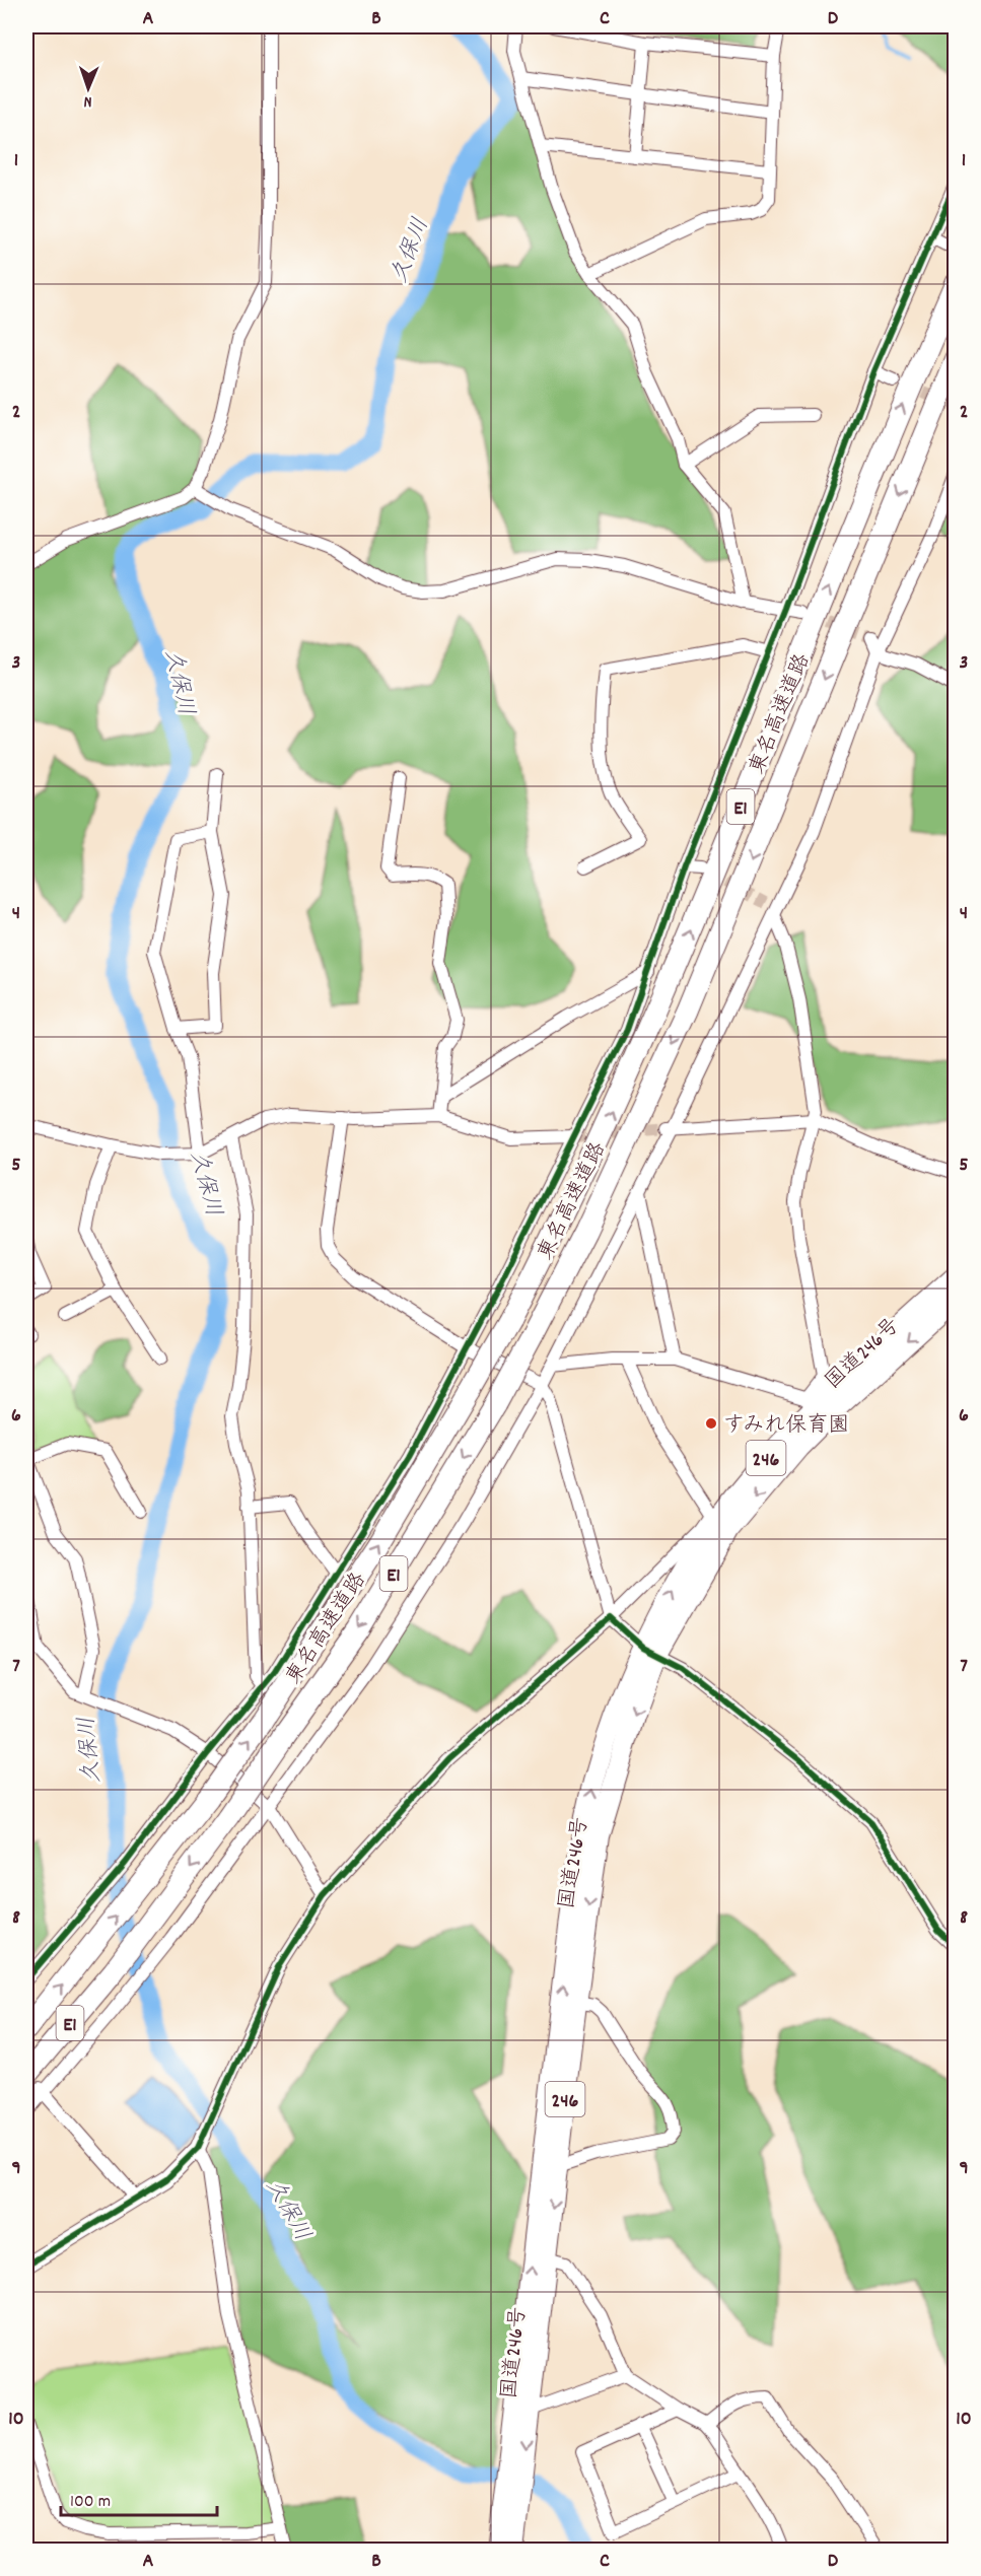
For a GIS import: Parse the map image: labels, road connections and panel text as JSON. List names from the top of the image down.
{
  "streets": {
    "highway": [
      "東名高速道路",
      "E1",
      "国道246号",
      "246"
    ]
  },
  "water": ["久保川"],
  "places": ["すみれ保育園"],
  "scale_bar": "100 m",
  "north": "bottom",
  "grid": {
    "columns": [
      "A",
      "B",
      "C",
      "D"
    ],
    "rows": [
      "1",
      "2",
      "3",
      "4",
      "5",
      "6",
      "7",
      "8",
      "9",
      "10"
    ]
  }
}
